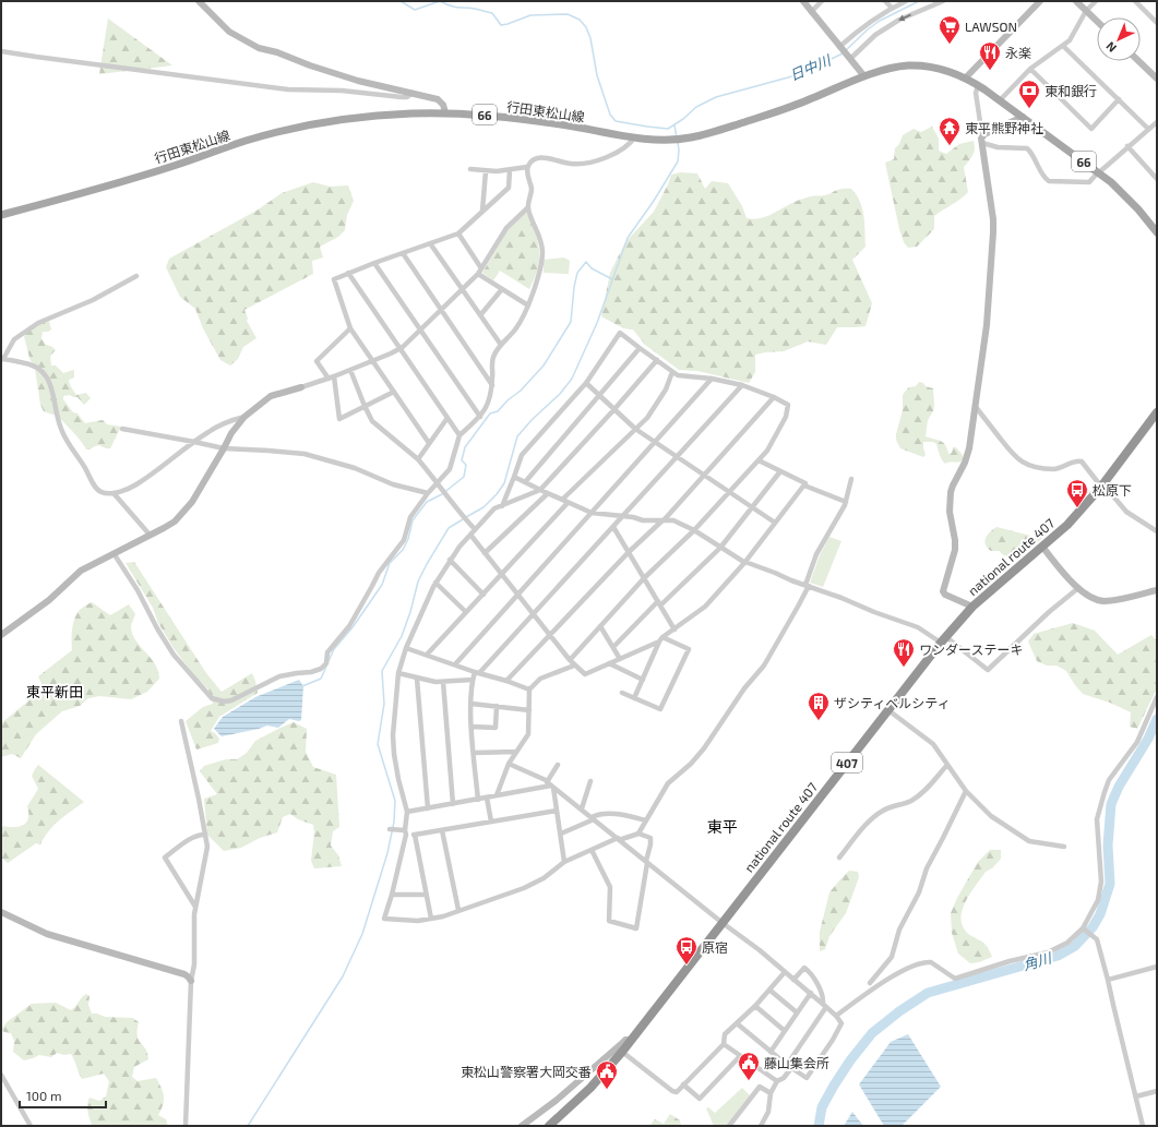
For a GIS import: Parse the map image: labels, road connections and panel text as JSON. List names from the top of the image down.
{
  "streets": {
    "highway": ["national route 407", "407"],
    "main road": ["行田東松山線", "66"]
  },
  "crossings": [
    ["行田東松山線", "66"]
  ],
  "districts": ["東平新田", "東平"],
  "water": ["日中川", "角川"],
  "places": {
    "supermarket": ["LAWSON"],
    "restaurant": ["永楽", "ワンダーステーキ"],
    "bank": ["東和銀行"],
    "temple": ["東平熊野神社"],
    "bus stop": ["松原下", "原宿"],
    "building": ["ザシティベルシティ"],
    "public building": ["藤山集会所", "東松山警察署大岡交番"]
  },
  "scale_bar": "100 m",
  "north": "bottom left"
}
